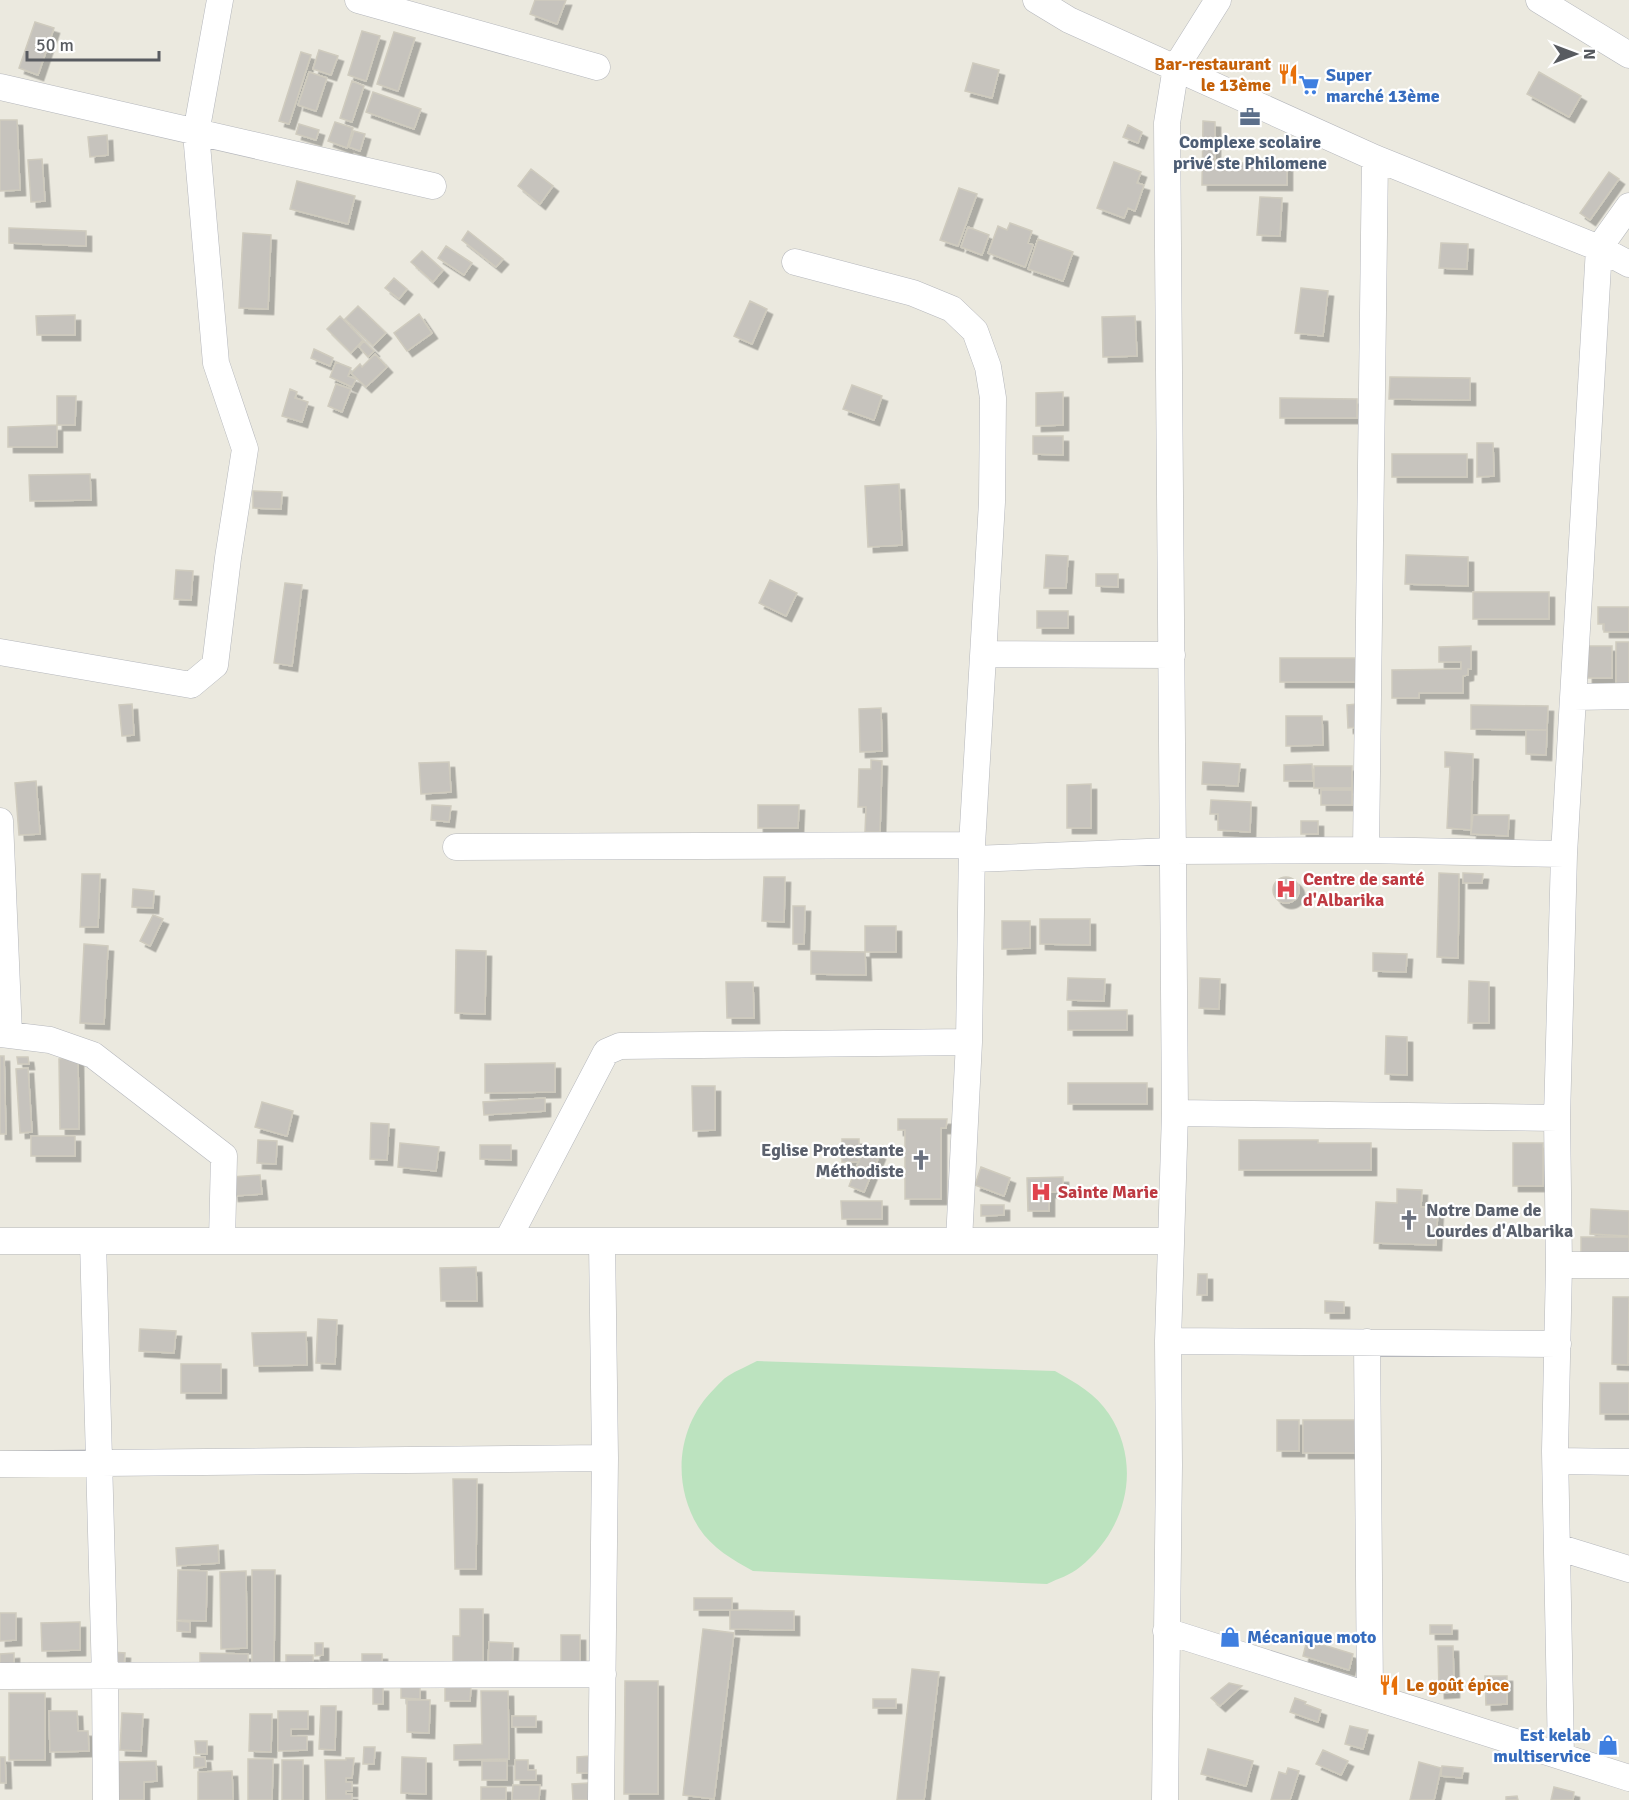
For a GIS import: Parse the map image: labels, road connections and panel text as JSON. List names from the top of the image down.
{
  "places": {
    "restaurant": ["Bar-restaurant le 13ème", "Le goût épice"],
    "supermarket": ["Super marché 13ème"],
    "office": ["Complexe scolaire privé ste Philomene"],
    "hospital": ["Centre de santé d'Albarika", "Sainte Marie"],
    "church": ["Eglise Protestante Méthodiste", "Notre Dame de Lourdes d'Albarika"],
    "shop": ["Mécanique moto", "Est kelab multiservice"]
  },
  "scale_bar": "50 m",
  "north": "right"
}
